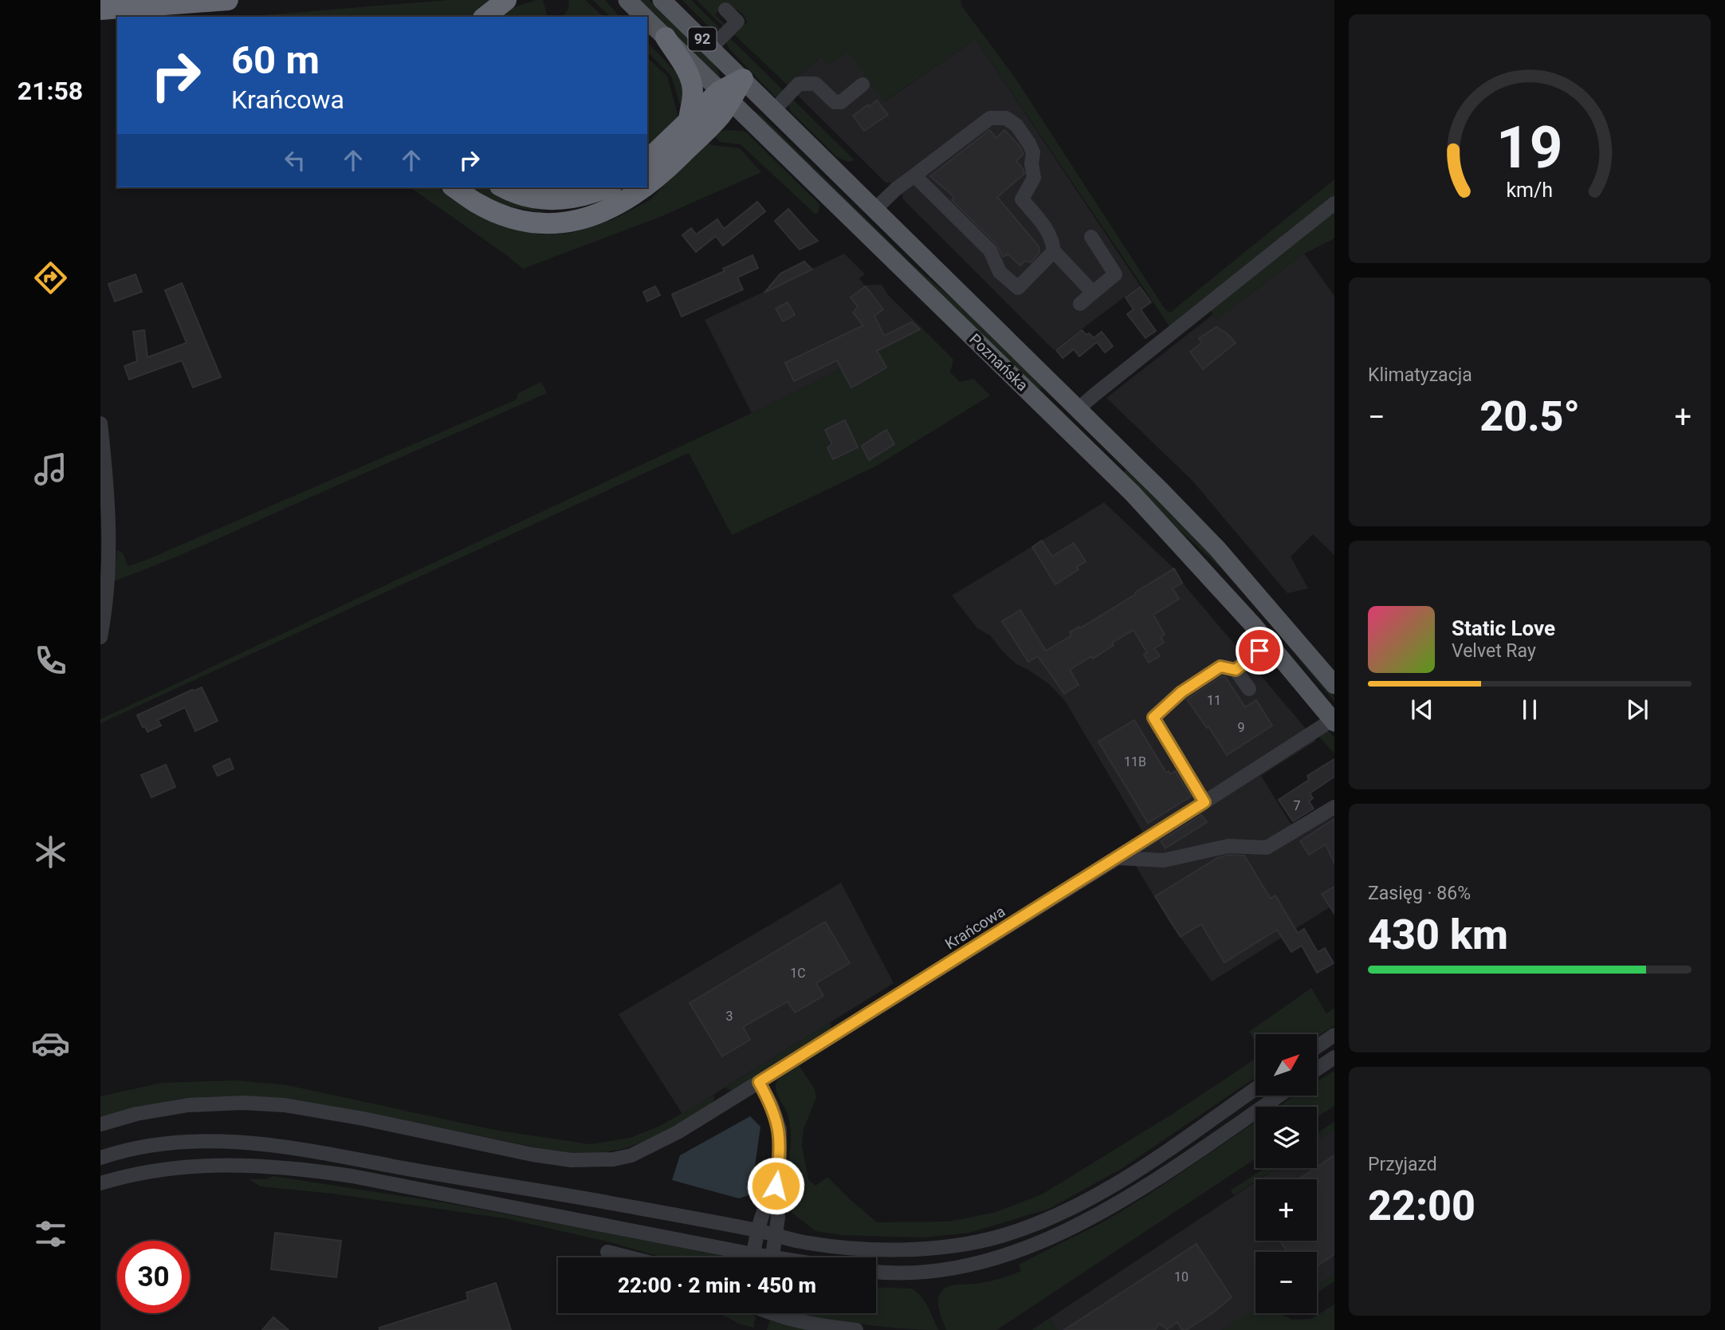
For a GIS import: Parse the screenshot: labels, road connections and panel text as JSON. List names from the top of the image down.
{
  "streets": {
    "main road": ["92", "Poznańska"],
    "street": ["Krańcowa"]
  },
  "crossings": [
    ["Poznańska", "Krańcowa"]
  ],
  "house_numbers": [
    "11",
    "9",
    "11B",
    "7",
    "1C",
    "3",
    "10"
  ],
  "north": "top right",
  "page": {
    "tabs": "21:58",
    "turn": ["60 m", "Krańcowa"],
    "tile": [
      "Klimatyzacja",
      ["Zasięg · 86%", "430 km"],
      ["Przyjazd", "22:00"]
    ],
    "heat": ["−", "20.5°", "+"],
    "song": ["Static Love", "Velvet Ray"],
    "map_buttons": ["+", "−"],
    "limit": "30",
    "trip": "22:00 · 2 min · 450 m",
    "gauge": ["19", "km/h"]
  }
}
